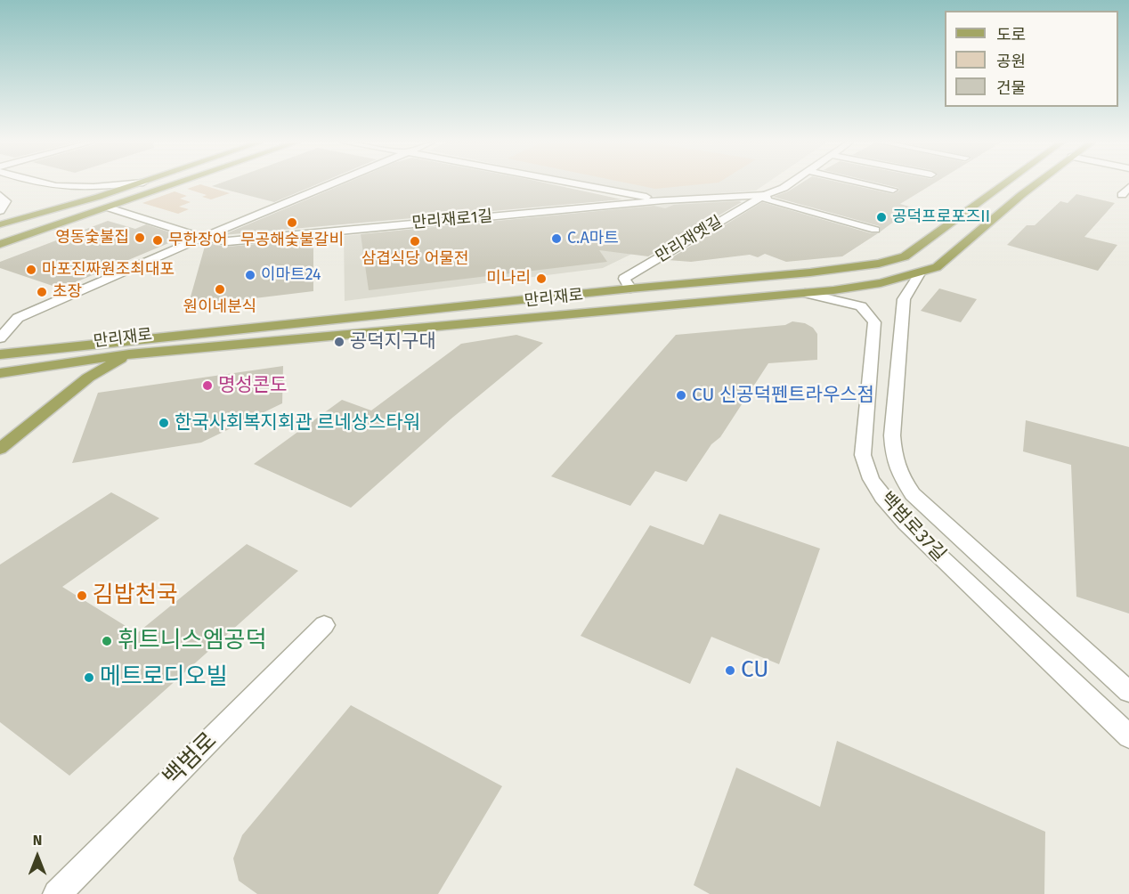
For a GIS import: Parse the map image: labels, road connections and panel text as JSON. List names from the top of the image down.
{
  "streets": {
    "main road": ["만리재로"],
    "street": [
      "만리재로1길",
      "만리재옛길",
      "백범로37길",
      "백범로"
    ]
  },
  "crossings": [
    ["만리재로1길", "만리재옛길"],
    ["만리재옛길", "만리재로"],
    ["만리재로", "백범로37길"]
  ],
  "places": [
    "공덕프로포즈II",
    "무공해숯불갈비",
    "영동숯불집",
    "C.A마트",
    "무한장어",
    "삼겹식당 어물전",
    "마포진짜원조최대포",
    "이마트24",
    "미나리",
    "원이네분식",
    "초장",
    "공덕지구대",
    "명성콘도",
    "CU 신공덕펜트라우스점",
    "한국사회복지회관 르네상스타워",
    "김밥천국",
    "휘트니스엠공덕",
    "CU",
    "메트로디오빌"
  ],
  "legend": ["도로", "공원", "건물"],
  "north": "top"
}
